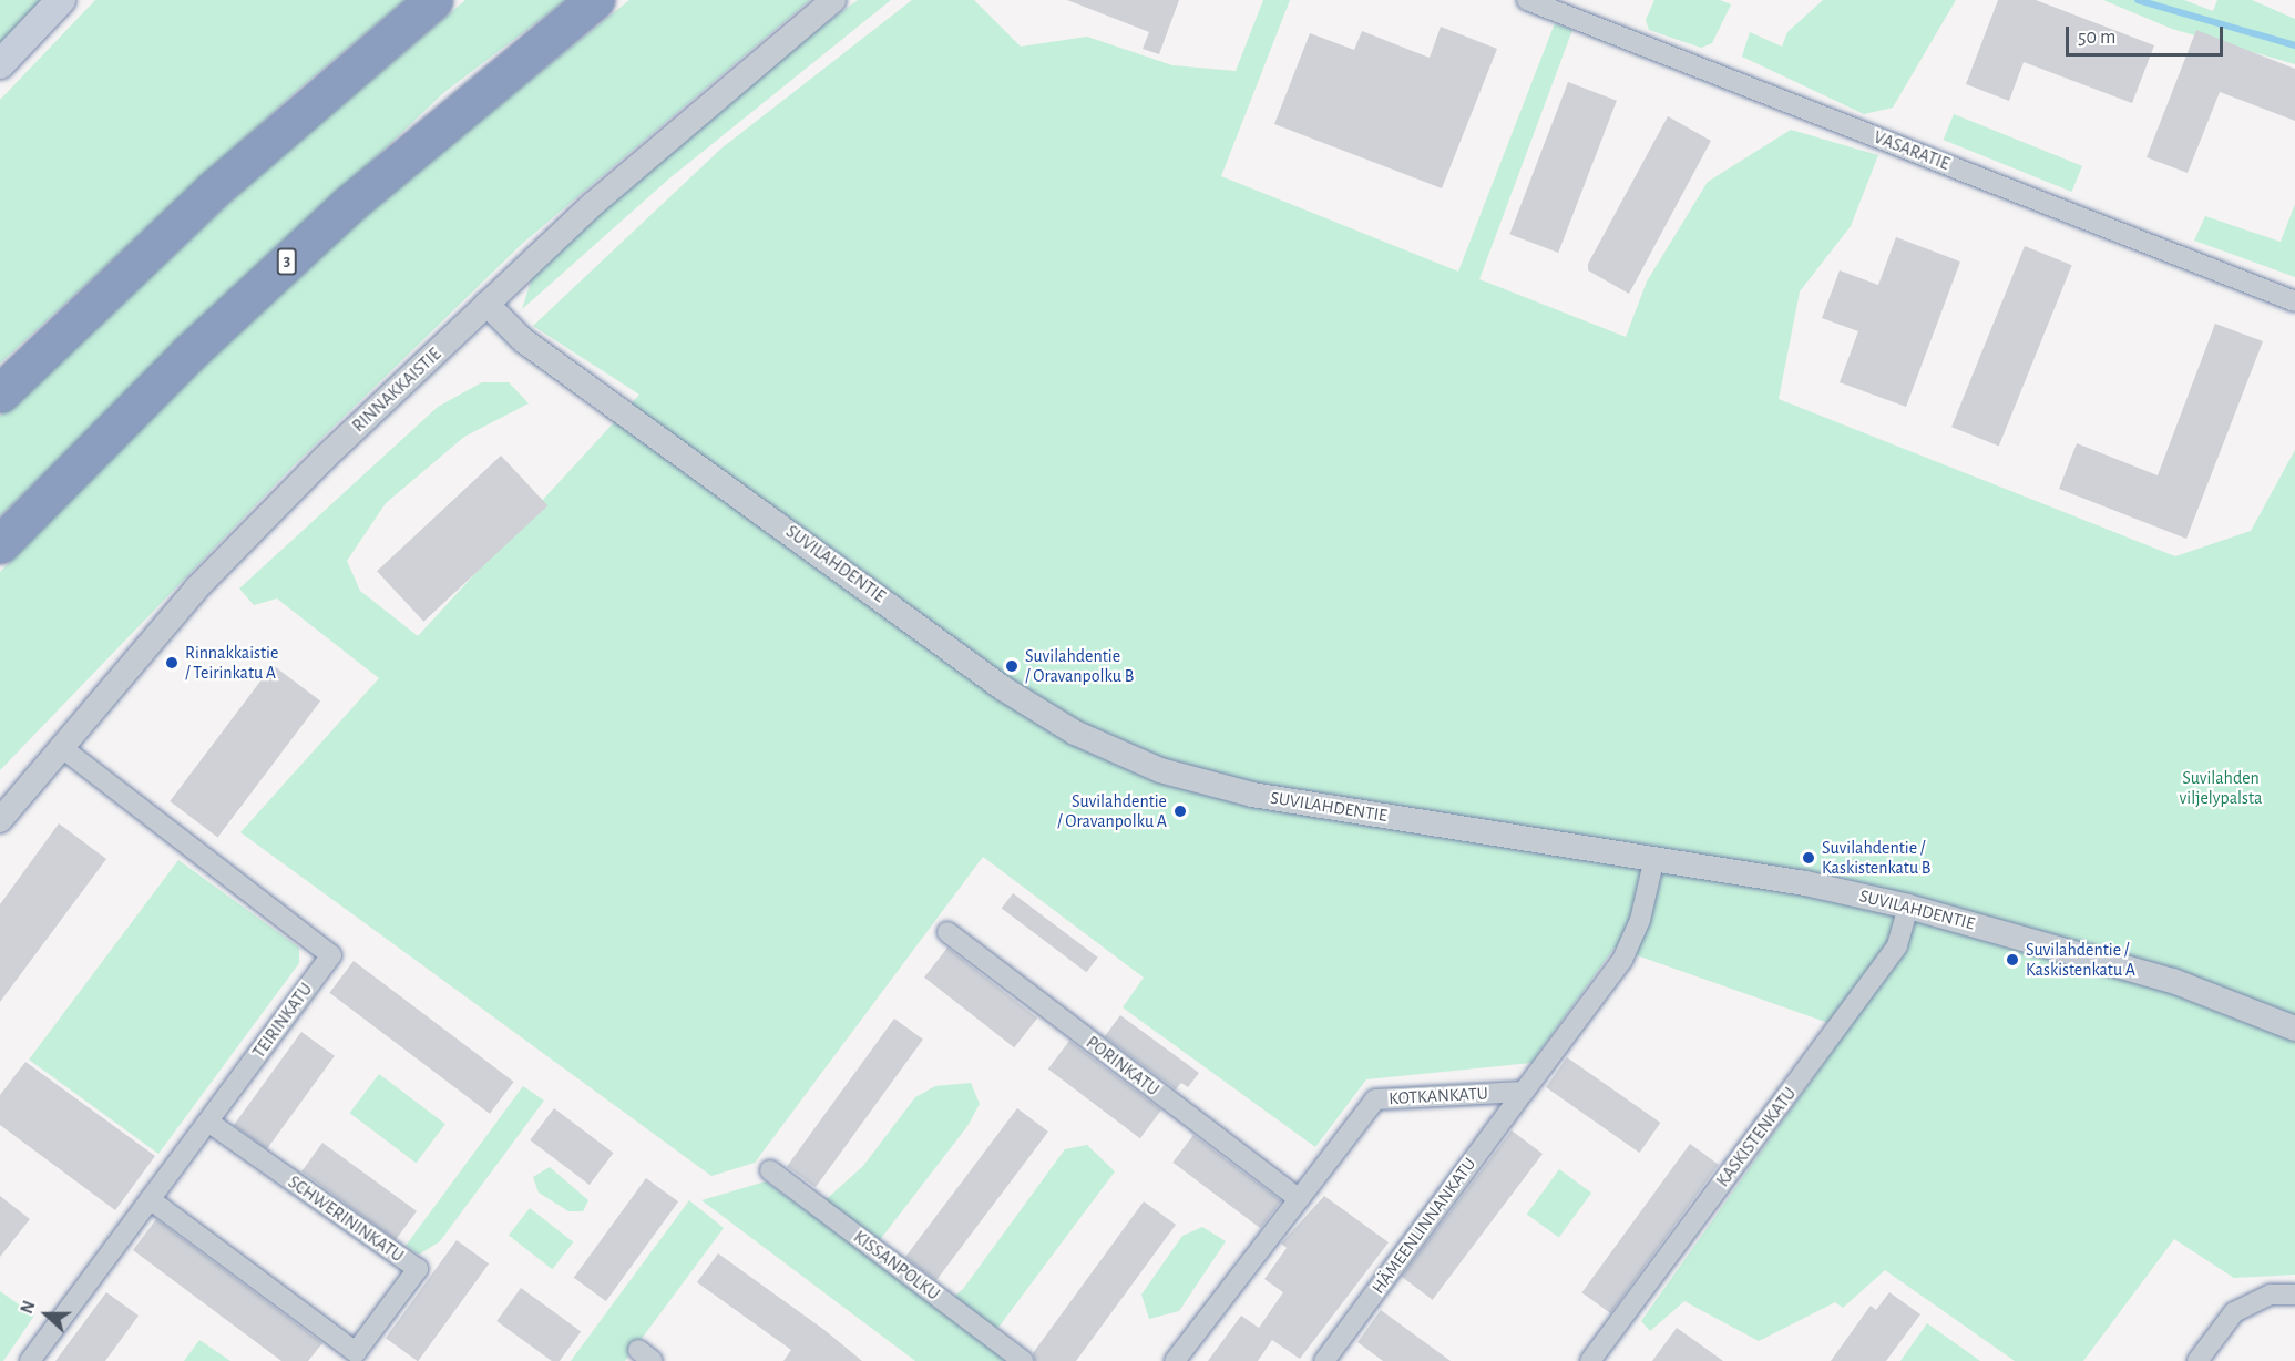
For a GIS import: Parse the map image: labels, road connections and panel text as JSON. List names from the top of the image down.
{
  "streets": {
    "highway": ["3"],
    "street": [
      "VASARATIE",
      "RINNAKKAISTIE",
      "SUVILAHDENTIE",
      "TEIRINKATU",
      "PORINKATU",
      "KOTKANKATU",
      "KASKISTENKATU",
      "SCHWERININKATU",
      "HÄMEENLINNANKATU",
      "KISSANPOLKU"
    ]
  },
  "crossings": [
    ["RINNAKKAISTIE", "SUVILAHDENTIE"],
    ["RINNAKKAISTIE", "TEIRINKATU"],
    ["SUVILAHDENTIE", "KASKISTENKATU"],
    ["TEIRINKATU", "SCHWERININKATU"],
    ["PORINKATU", "KOTKANKATU"],
    ["KOTKANKATU", "HÄMEENLINNANKATU"]
  ],
  "parks": ["Suvilahden viljelypalsta"],
  "places": [
    "Rinnakkaistie / Teirinkatu A",
    "Suvilahdentie / Oravanpolku B",
    "Suvilahdentie / Oravanpolku A",
    "Suvilahdentie / Kaskistenkatu B",
    "Suvilahdentie / Kaskistenkatu A"
  ],
  "scale_bar": "50 m",
  "north": "left"
}
